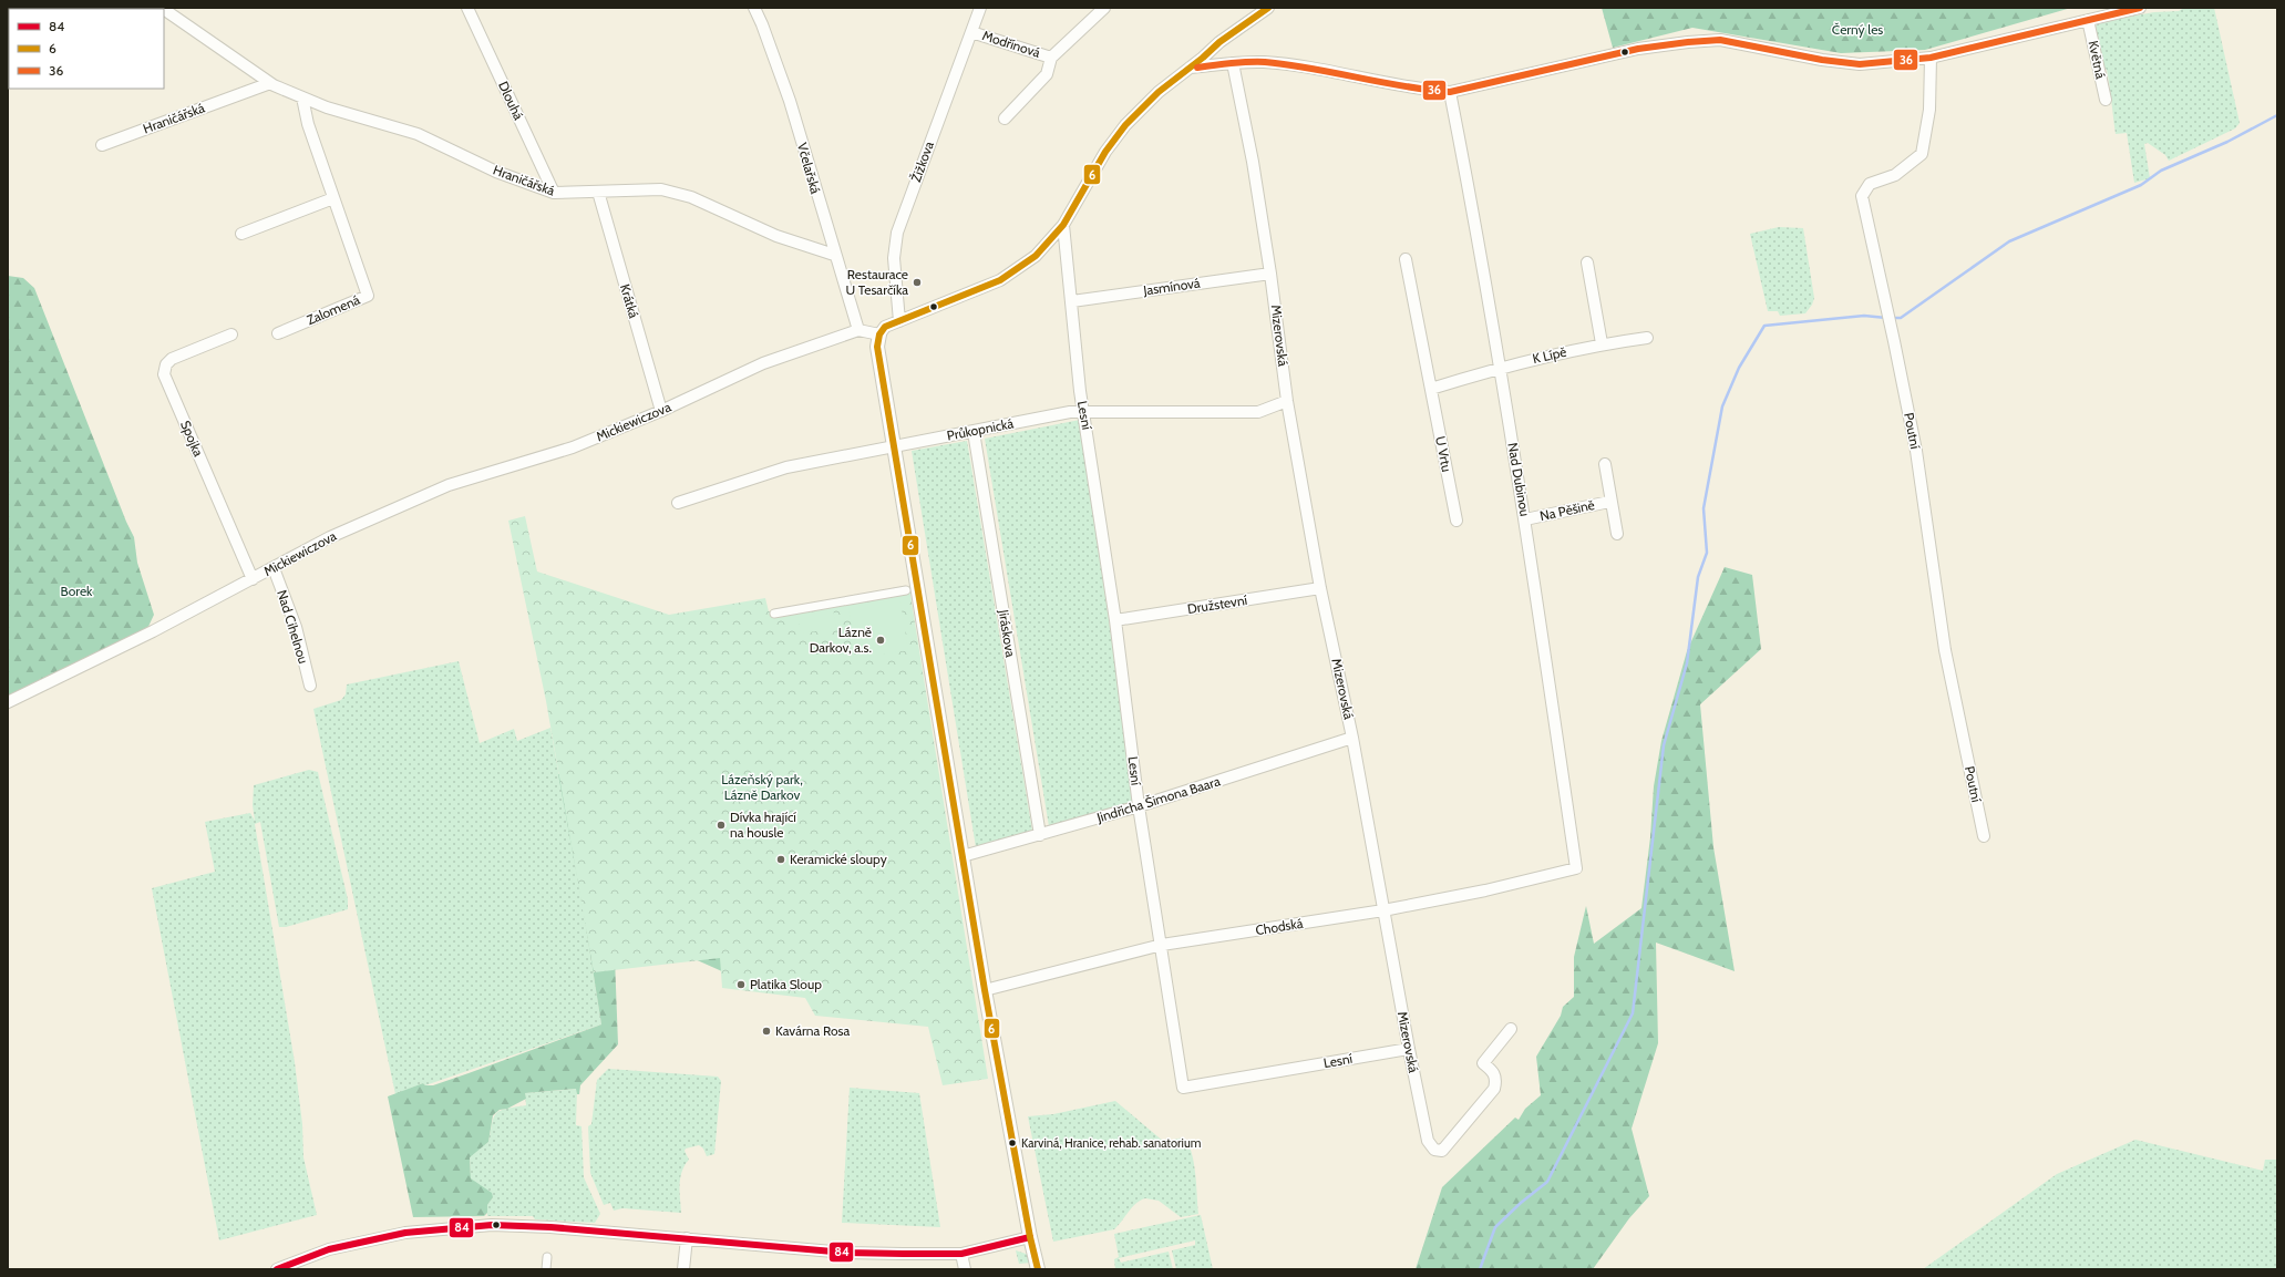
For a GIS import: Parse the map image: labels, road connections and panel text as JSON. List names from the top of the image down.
{
  "streets": {
    "street": [
      "Modřínová",
      "Květná",
      "Dlouhá",
      "Hraničářská",
      "Žižkova",
      "Včelařská",
      "Jasmínová",
      "Krátká",
      "Zalomená",
      "Mizerovská",
      "K Lípě",
      "Lesní",
      "Mickiewiczova",
      "Průkopnická",
      "Poutní",
      "Spojka",
      "U Vrtu",
      "Nad Dubinou",
      "Na Pěšině",
      "Družstevní",
      "Nad Cihelnou",
      "Jiráskova",
      "Jindřicha Šimona Baara",
      "Chodská"
    ]
  },
  "crossings": [
    ["Modřínová", "Žižkova"],
    ["Dlouhá", "Hraničářská"],
    ["Hraničářská", "Včelařská"],
    ["Hraničářská", "Krátká"],
    ["Hraničářská", "Zalomená"],
    ["Včelařská", "Mickiewiczova"],
    ["Jasmínová", "Mizerovská"],
    ["Jasmínová", "Lesní"],
    ["Krátká", "Mickiewiczova"],
    ["Mizerovská", "Lesní"],
    ["Mizerovská", "Průkopnická"],
    ["Mizerovská", "Družstevní"],
    ["Mizerovská", "Jindřicha Šimona Baara"],
    ["Mizerovská", "Chodská"],
    ["K Lípě", "Nad Dubinou"],
    ["Lesní", "Průkopnická"],
    ["Lesní", "Družstevní"],
    ["Lesní", "Jindřicha Šimona Baara"],
    ["Lesní", "Chodská"],
    ["Mickiewiczova", "Spojka"],
    ["Mickiewiczova", "Nad Cihelnou"],
    ["Průkopnická", "Jiráskova"],
    ["Nad Dubinou", "Na Pěšině"],
    ["Nad Dubinou", "Chodská"],
    ["Jiráskova", "Jindřicha Šimona Baara"]
  ],
  "parks": ["Černý les", "Borek", "Lázeňský park, Lázně Darkov"],
  "places": [
    "Restaurace U Tesarčíka",
    "Lázně Darkov, a.s.",
    "Dívka hrající na housle",
    "Keramické sloupy",
    "Platika Sloup",
    "Kavárna Rosa",
    "Karviná, Hranice, rehab. sanatorium"
  ],
  "lines": ["transit line 6", "transit line 36", "transit line 84"],
  "legend": ["84", "6", "36"]
}
